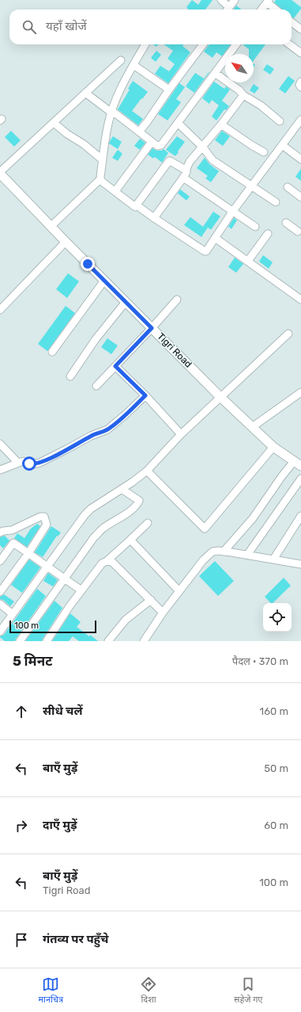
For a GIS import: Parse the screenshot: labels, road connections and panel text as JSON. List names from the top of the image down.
{
  "streets": {
    "street": ["Tigri Road"]
  },
  "scale_bar": "100 m",
  "north": "top left",
  "page": {
    "search": "यहाँ खोजें",
    "scale": "100 m",
    "heading": ["5 मिनट", "पैदल · 370 m"],
    "list": [
      ["सीधे चलें", "160 m"],
      ["बाएँ मुड़ें", "50 m"],
      ["दाएँ मुड़ें", "60 m"],
      ["बाएँ मुड़ें", "Tigri Road", "100 m"],
      "गंतव्य पर पहुँचे"
    ],
    "nav": ["मानचित्र", "दिशा", "सहेजे गए"]
  }
}
